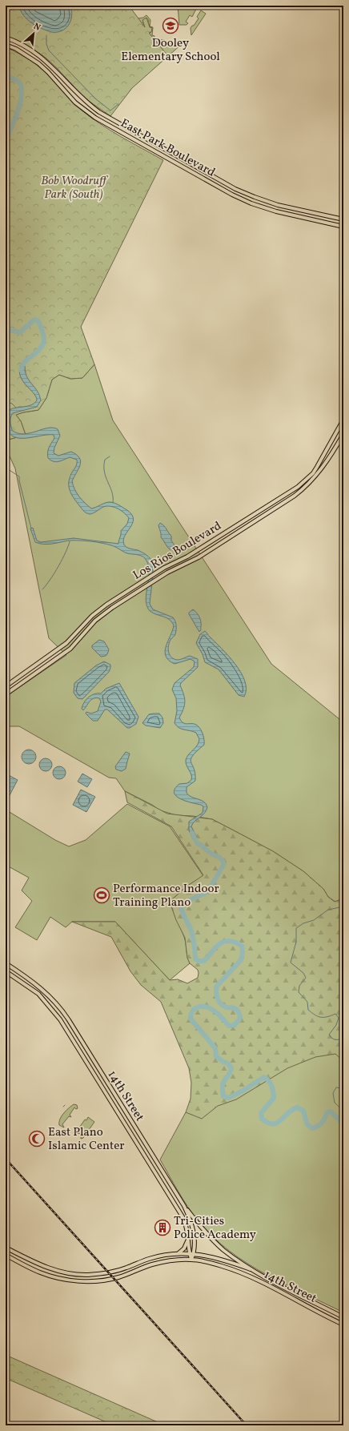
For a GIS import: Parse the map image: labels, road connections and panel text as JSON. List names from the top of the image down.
{
  "streets": {
    "main road": ["East Park Boulevard", "Los Rios Boulevard", "14th Street"]
  },
  "parks": ["Bob Woodruff Park (South)"],
  "places": {
    "school or university": ["Dooley Elementary School"],
    "sports": ["Performance Indoor Training Plano"],
    "mosque": ["East Plano Islamic Center"],
    "building": ["Tri-Cities Police Academy"]
  },
  "north": "top right"
}
